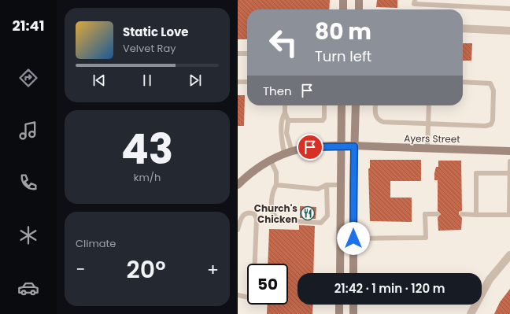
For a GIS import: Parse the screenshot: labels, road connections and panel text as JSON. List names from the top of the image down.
{
  "streets": {
    "main road": ["Ayers Street"]
  },
  "places": {
    "restaurant": ["Church's Chicken"]
  },
  "page": {
    "tabs": "21:41",
    "turn": ["80 m", "Turn left"],
    "song": ["Static Love", "Velvet Ray"],
    "then": "Then",
    "tile": [
      ["43", "km/h"],
      "Climate"
    ],
    "heat": ["−", "20°", "+"],
    "limit": "50",
    "trip": "21:42 · 1 min · 120 m"
  }
}
